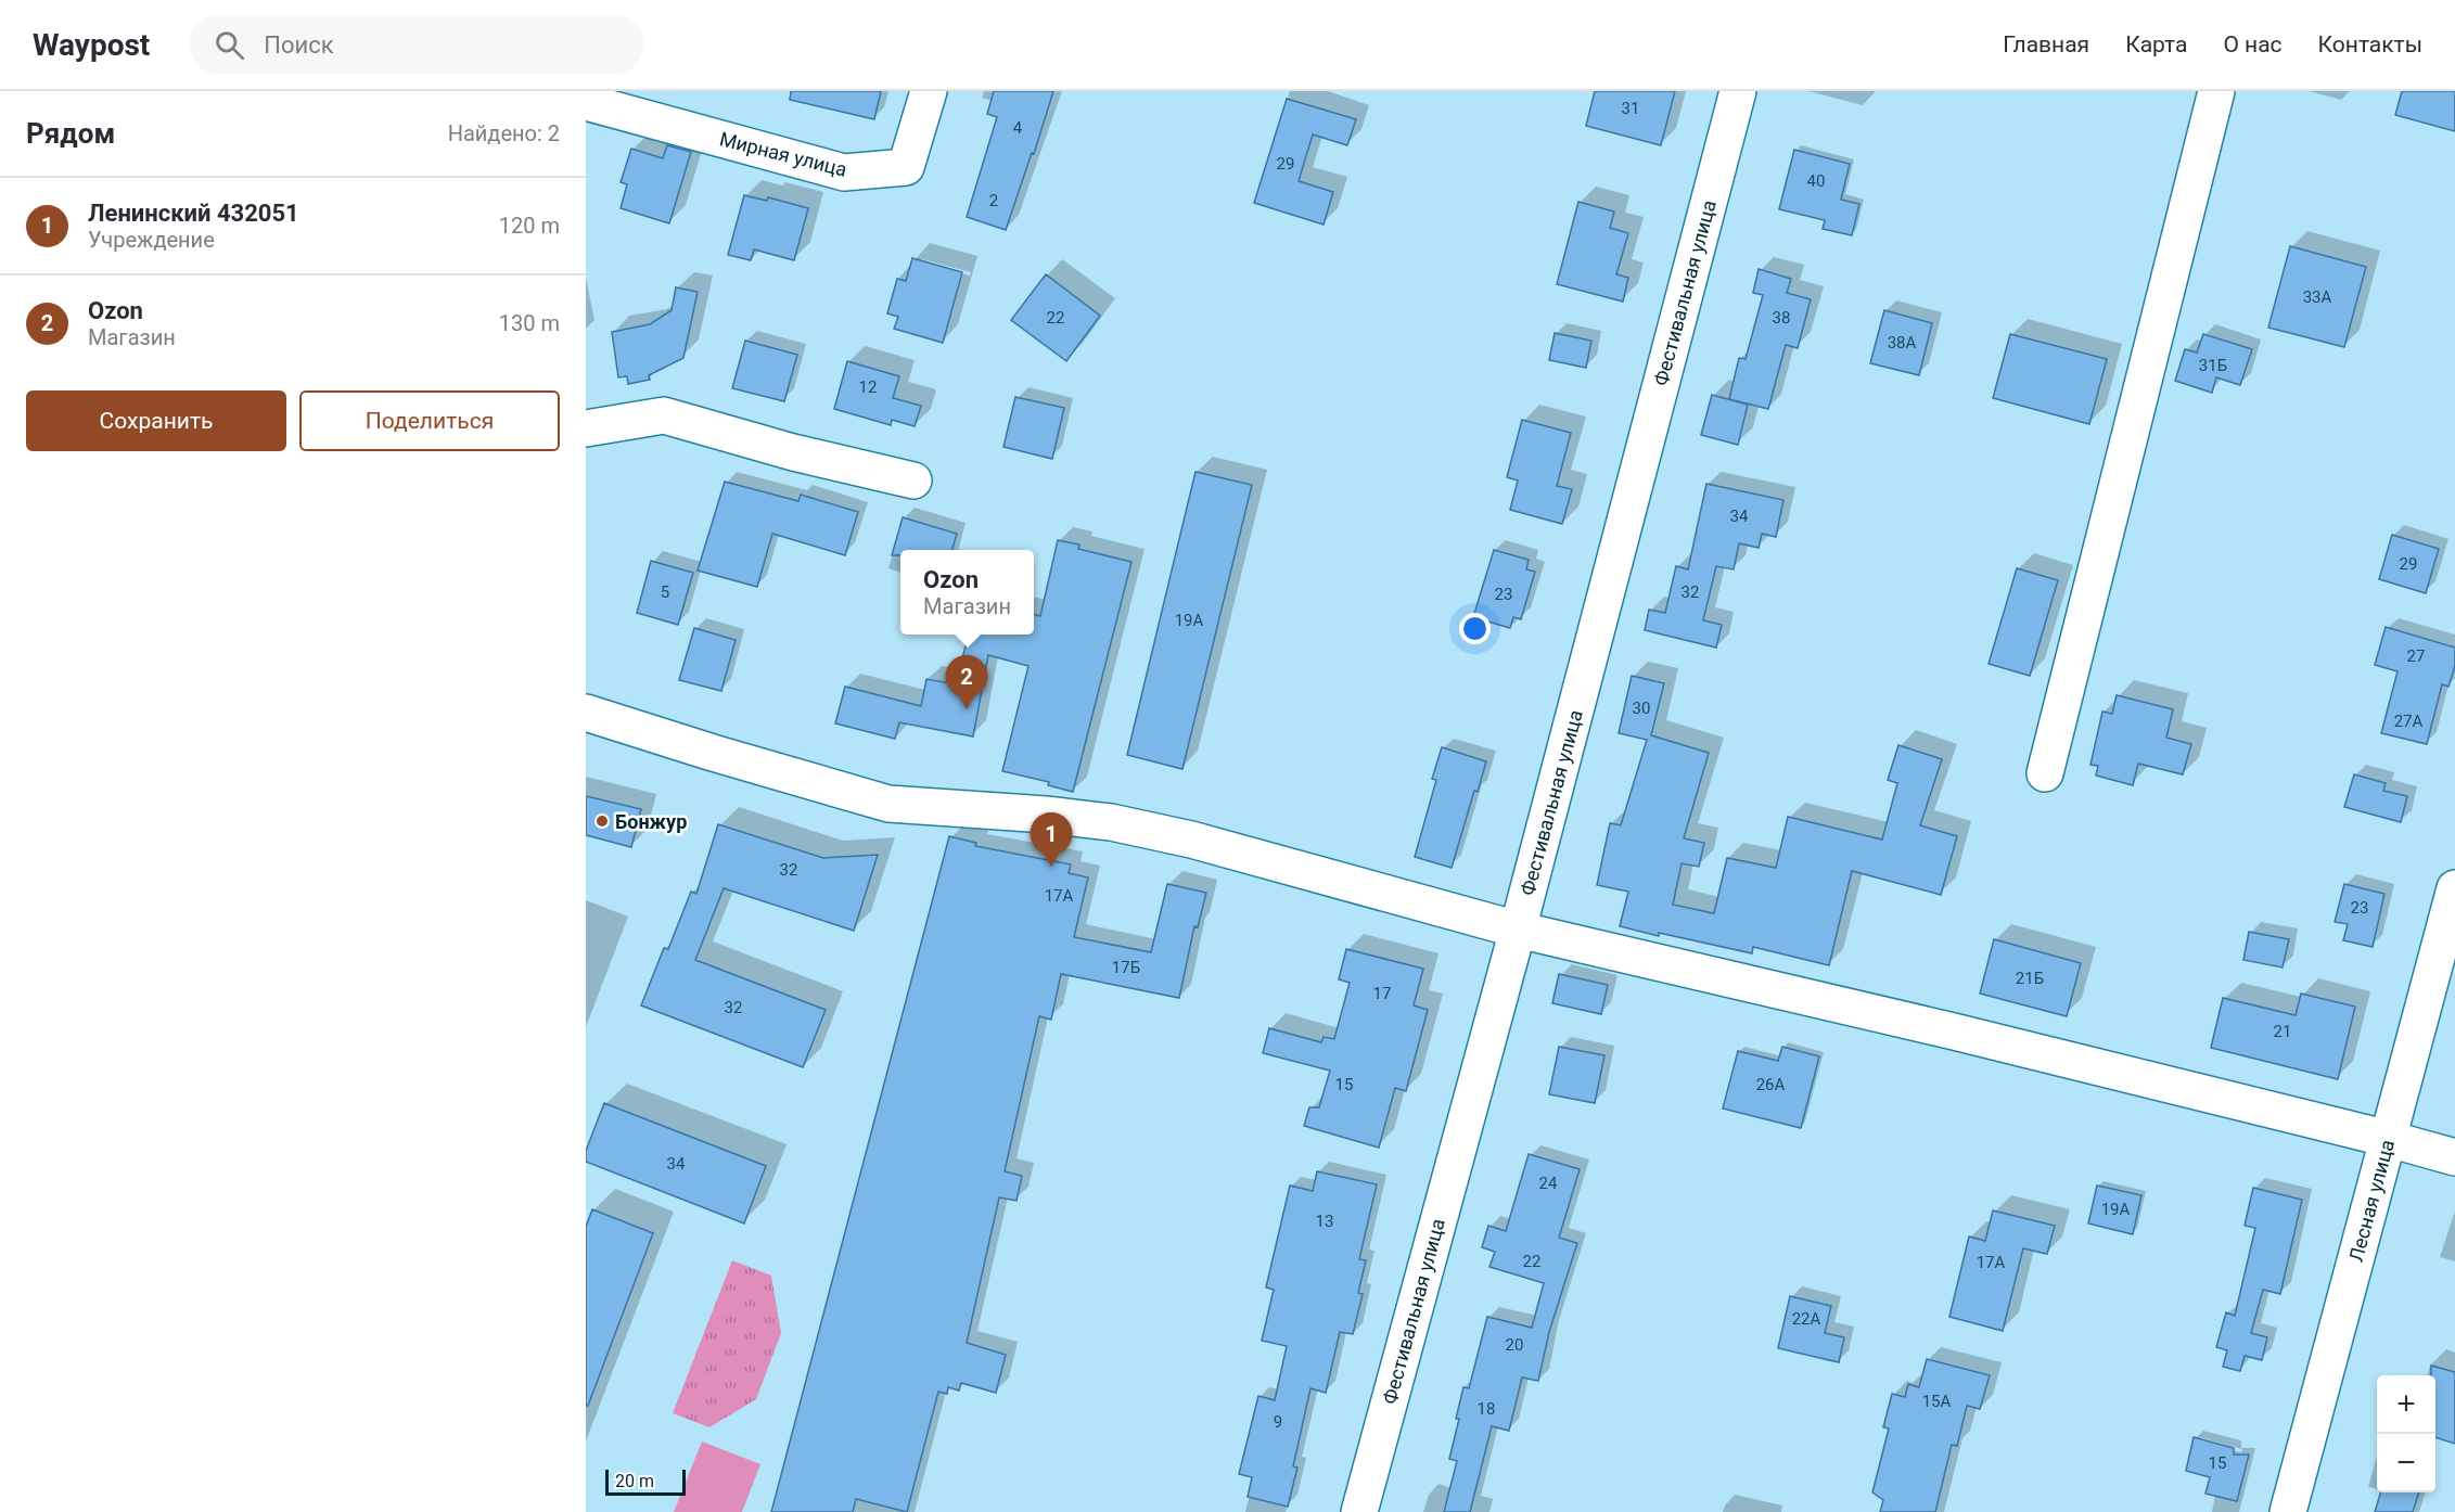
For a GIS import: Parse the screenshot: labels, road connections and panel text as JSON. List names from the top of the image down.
{
  "streets": {
    "street": ["Мирная улица", "Фестивальная улица", "Лесная улица"]
  },
  "places": ["Бонжур"],
  "house_numbers": [
    "31",
    "4",
    "29",
    "40",
    "2",
    "33А",
    "22",
    "38",
    "38А",
    "31Б",
    "12",
    "34",
    "29",
    "5",
    "32",
    "23",
    "19А",
    "27",
    "30",
    "27А",
    "32",
    "17А",
    "23",
    "17Б",
    "21Б",
    "17",
    "32",
    "21",
    "15",
    "26А",
    "34",
    "24",
    "19А",
    "13",
    "22",
    "17А",
    "22А",
    "20",
    "15А",
    "18",
    "9",
    "15"
  ],
  "scale_bar": "20 m",
  "page": {
    "header": "Waypost",
    "search": "Поиск",
    "nav": [
      "Главная",
      "Карта",
      "О нас",
      "Контакты"
    ],
    "heading": ["Рядом", "Найдено: 2"],
    "list": [
      {
        "mark": "1",
        "name": "Ленинский 432051",
        "note": "Учреждение",
        "value": "120 m"
      },
      {
        "mark": "2",
        "name": "Ozon",
        "note": "Магазин",
        "value": "130 m"
      }
    ],
    "buttons": ["Сохранить", "Поделиться"],
    "popup": ["Ozon", "Магазин"],
    "pins": ["2", "1"],
    "map_buttons": ["+", "−"],
    "scale": "20 m"
  }
}
